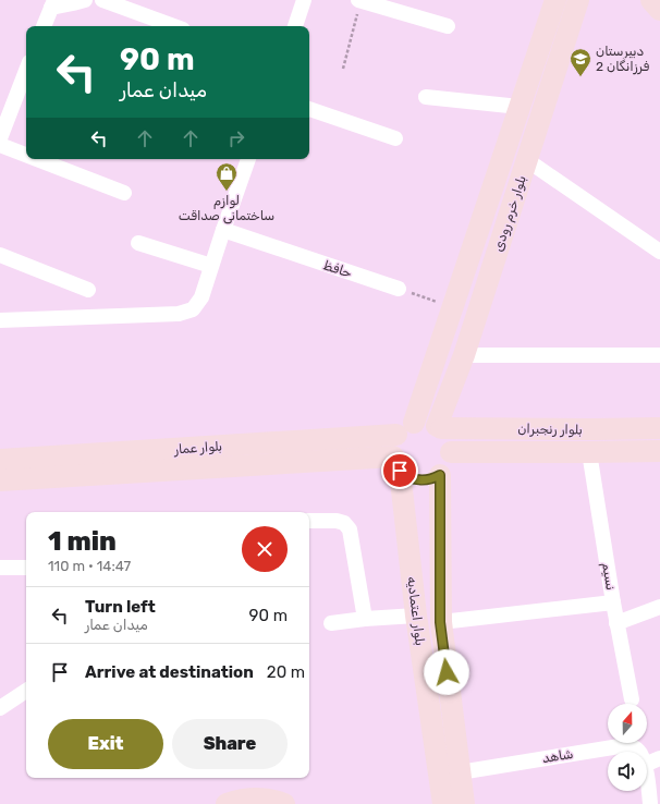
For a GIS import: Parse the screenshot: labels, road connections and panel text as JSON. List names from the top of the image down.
{
  "streets": {
    "main road": [
      "بلوار خرم رودی",
      "بلوار رنجبران",
      "بلوار عمار",
      "بلوار اعتمادیه"
    ],
    "street": ["حافظ", "نسیم", "شاهد"]
  },
  "crossings": [
    ["بلوار خرم رودی", "بلوار رنجبران"],
    ["بلوار خرم رودی", "بلوار عمار"],
    ["بلوار خرم رودی", "بلوار اعتمادیه"],
    ["بلوار رنجبران", "بلوار عمار"],
    ["بلوار رنجبران", "نسیم"],
    ["بلوار رنجبران", "بلوار اعتمادیه"],
    ["بلوار عمار", "بلوار اعتمادیه"],
    ["بلوار اعتمادیه", "شاهد"]
  ],
  "places": {
    "school or university": ["دبیرستان فرزانگان 2"],
    "shop": ["لوازم ساختمانی صداقت"]
  },
  "north": "top",
  "page": {
    "turn": ["90 m", "میدان عمار"],
    "heading": ["1 min", "110 m · 14:47"],
    "list": [
      {
        "name": "Turn left",
        "note": "میدان عمار",
        "value": "90 m"
      },
      {
        "name": "Arrive at destination",
        "value": "20 m"
      }
    ],
    "buttons": ["Exit", "Share"]
  }
}
